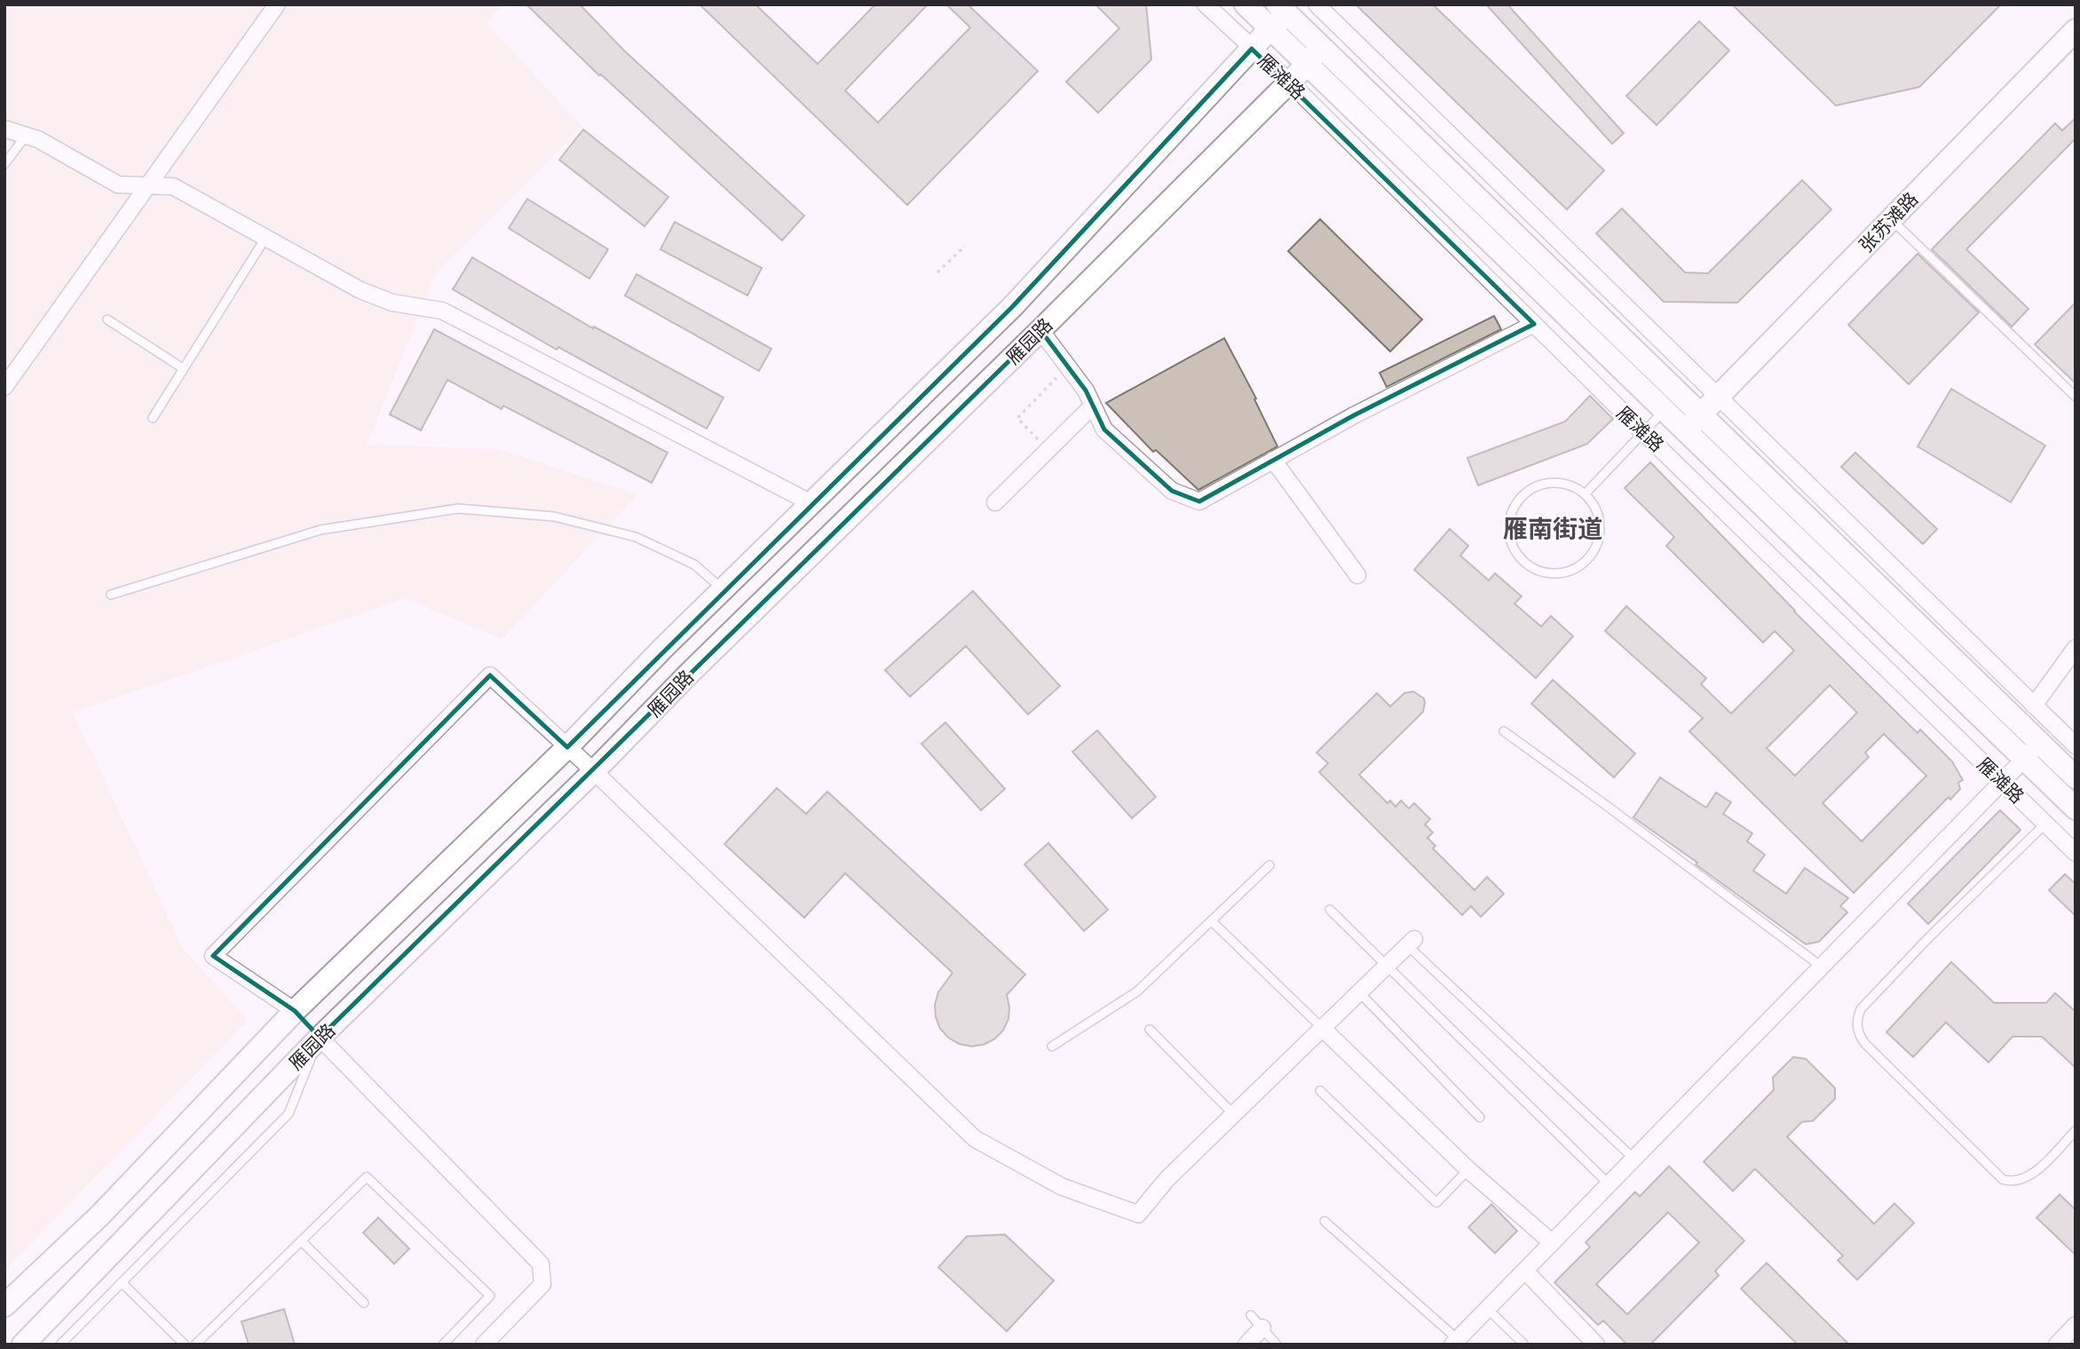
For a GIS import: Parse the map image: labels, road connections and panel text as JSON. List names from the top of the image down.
{
  "streets": {
    "main road": ["雁滩路", "张苏滩路", "雁园路"]
  },
  "crossings": [
    ["雁滩路", "张苏滩路"],
    ["雁滩路", "雁园路"]
  ],
  "districts": ["雁南街道"]
}
